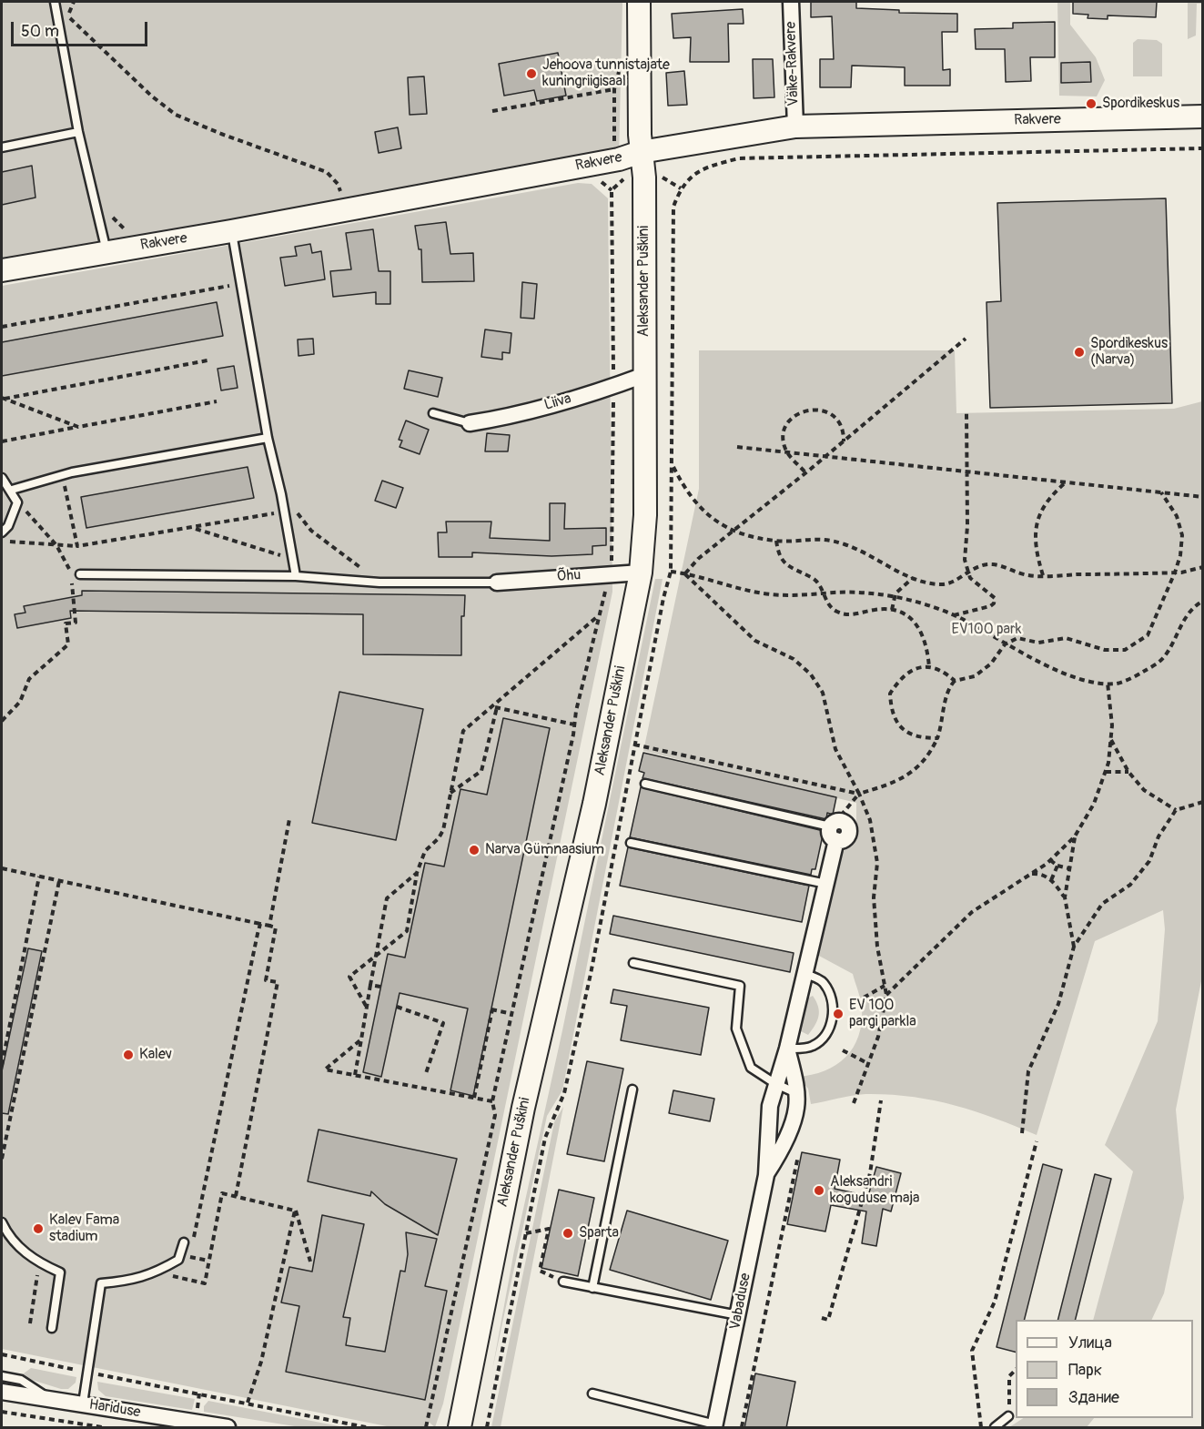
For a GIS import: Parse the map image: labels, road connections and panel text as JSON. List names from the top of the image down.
{
  "streets": {
    "main road": ["Rakvere", "Aleksander Puškini"],
    "street": [
      "Väike-Rakvere",
      "Liiva",
      "Õhu",
      "Vabaduse",
      "Hariduse"
    ]
  },
  "crossings": [
    ["Väike-Rakvere", "Rakvere"],
    ["Rakvere", "Aleksander Puškini"],
    ["Aleksander Puškini", "Liiva"],
    ["Aleksander Puškini", "Õhu"]
  ],
  "parks": ["EV100 park"],
  "places": [
    "Jehoova tunnistajate kuningriigisaal",
    "Spordikeskus",
    "Spordikeskus (Narva)",
    "Narva Gümnaasium",
    "EV 100 pargi parkla",
    "Kalev",
    "Aleksandri koguduse maja",
    "Kalev Fama stadium",
    "Sparta"
  ],
  "legend": ["Улица", "Парк", "Здание"],
  "scale_bar": "50 m"
}
